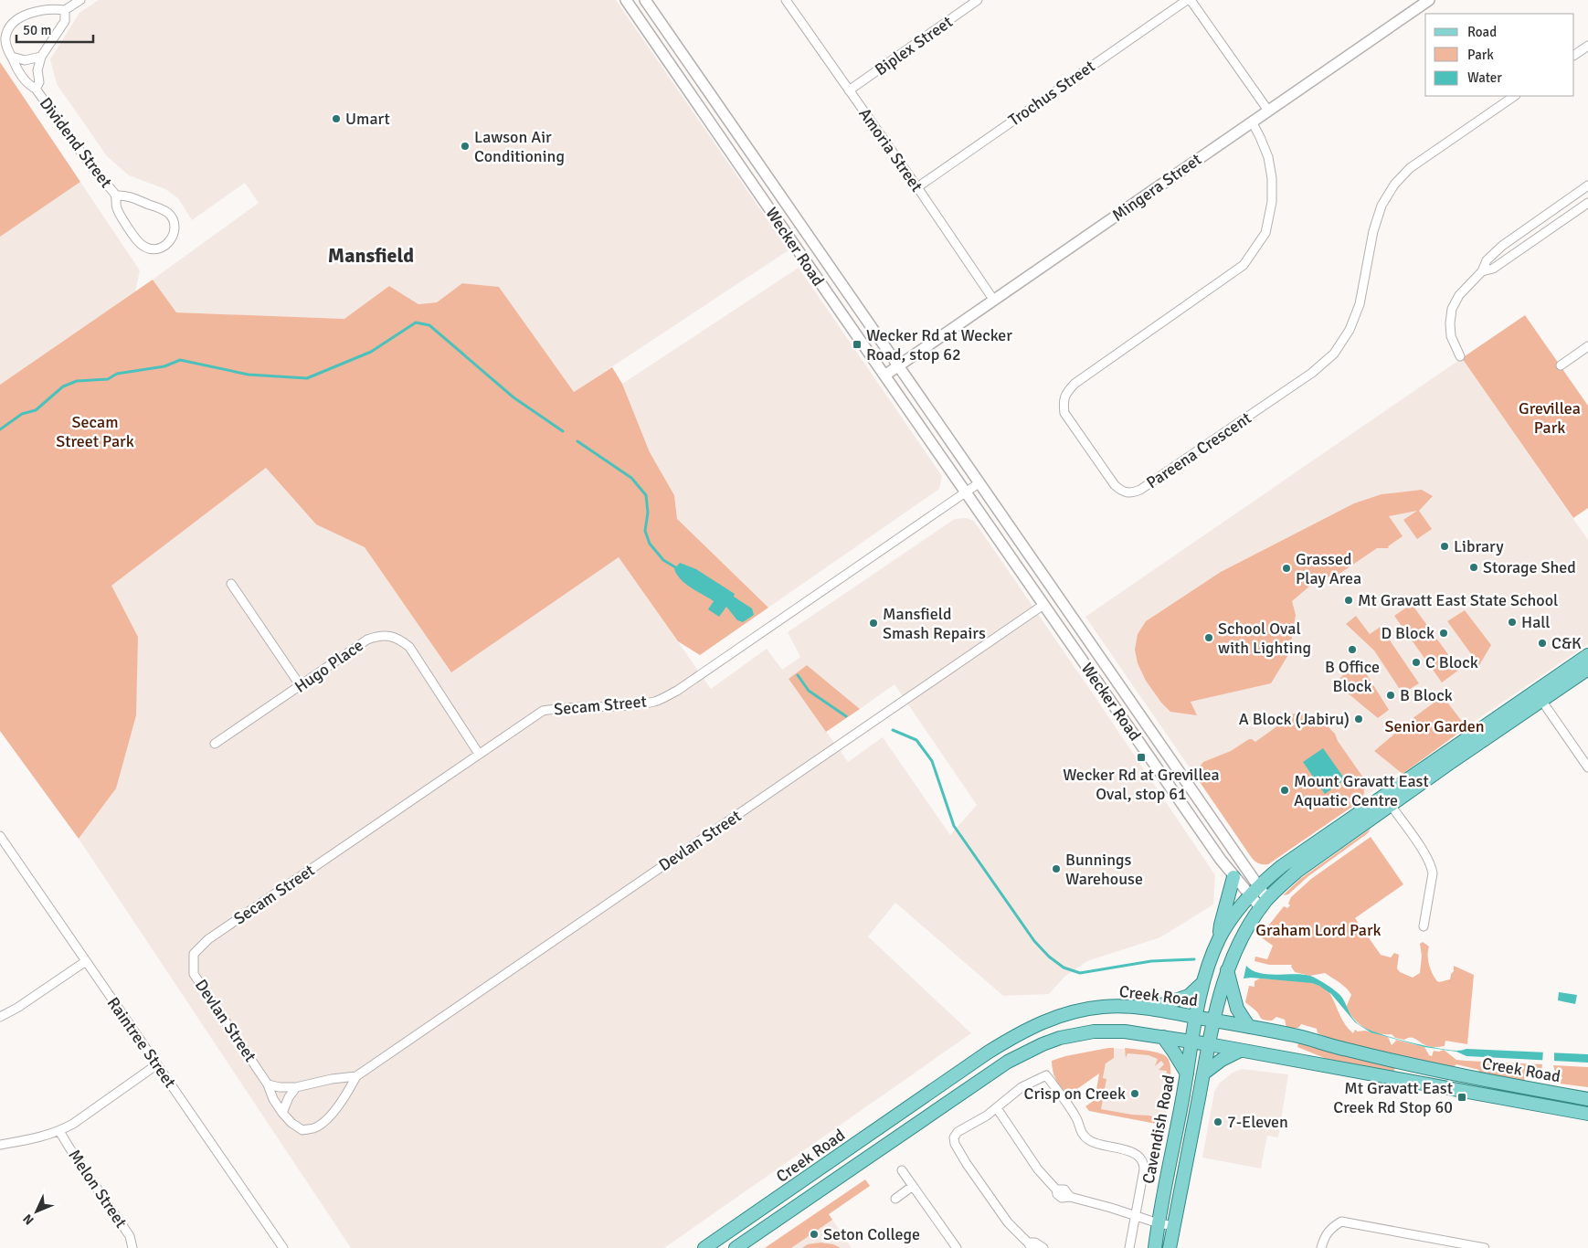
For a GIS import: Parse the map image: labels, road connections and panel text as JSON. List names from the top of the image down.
{
  "streets": {
    "main road": ["Creek Road", "Cavendish Road"],
    "street": [
      "Biplex Street",
      "Trochus Street",
      "Dividend Street",
      "Amoria Street",
      "Mingera Street",
      "Wecker Road",
      "Pareena Crescent",
      "Hugo Place",
      "Secam Street",
      "Devlan Street",
      "Raintree Street",
      "Melon Street"
    ]
  },
  "crossings": [
    ["Biplex Street", "Amoria Street"],
    ["Trochus Street", "Amoria Street"],
    ["Amoria Street", "Mingera Street"],
    ["Mingera Street", "Wecker Road"],
    ["Mingera Street", "Pareena Crescent"],
    ["Wecker Road", "Secam Street"],
    ["Wecker Road", "Devlan Street"],
    ["Wecker Road", "Cavendish Road"],
    ["Hugo Place", "Secam Street"],
    ["Secam Street", "Devlan Street"],
    ["Creek Road", "Cavendish Road"]
  ],
  "districts": ["Mansfield"],
  "parks": [
    "Grevillea Park",
    "Secam Street Park",
    "Senior Garden",
    "Graham Lord Park"
  ],
  "places": {
    "other": [
      "Umart",
      "Lawson Air Conditioning",
      "Library",
      "Storage Shed",
      "Grassed Play Area",
      "Mt Gravatt East State School",
      "Hall",
      "Mansfield Smash Repairs",
      "D Block",
      "School Oval with Lighting",
      "C&K",
      "B Office Block",
      "C Block",
      "B Block",
      "A Block (Jabiru)",
      "Mount Gravatt East Aquatic Centre",
      "Bunnings Warehouse",
      "Crisp on Creek",
      "7-Eleven",
      "Seton College"
    ],
    "transit": ["Wecker Rd at Wecker Road, stop 62", "Wecker Rd at Grevillea Oval, stop 61", "Mt Gravatt East Creek Rd Stop 60"]
  },
  "legend": ["Road", "Park", "Water"],
  "scale_bar": "50 m",
  "north": "bottom left"
}
